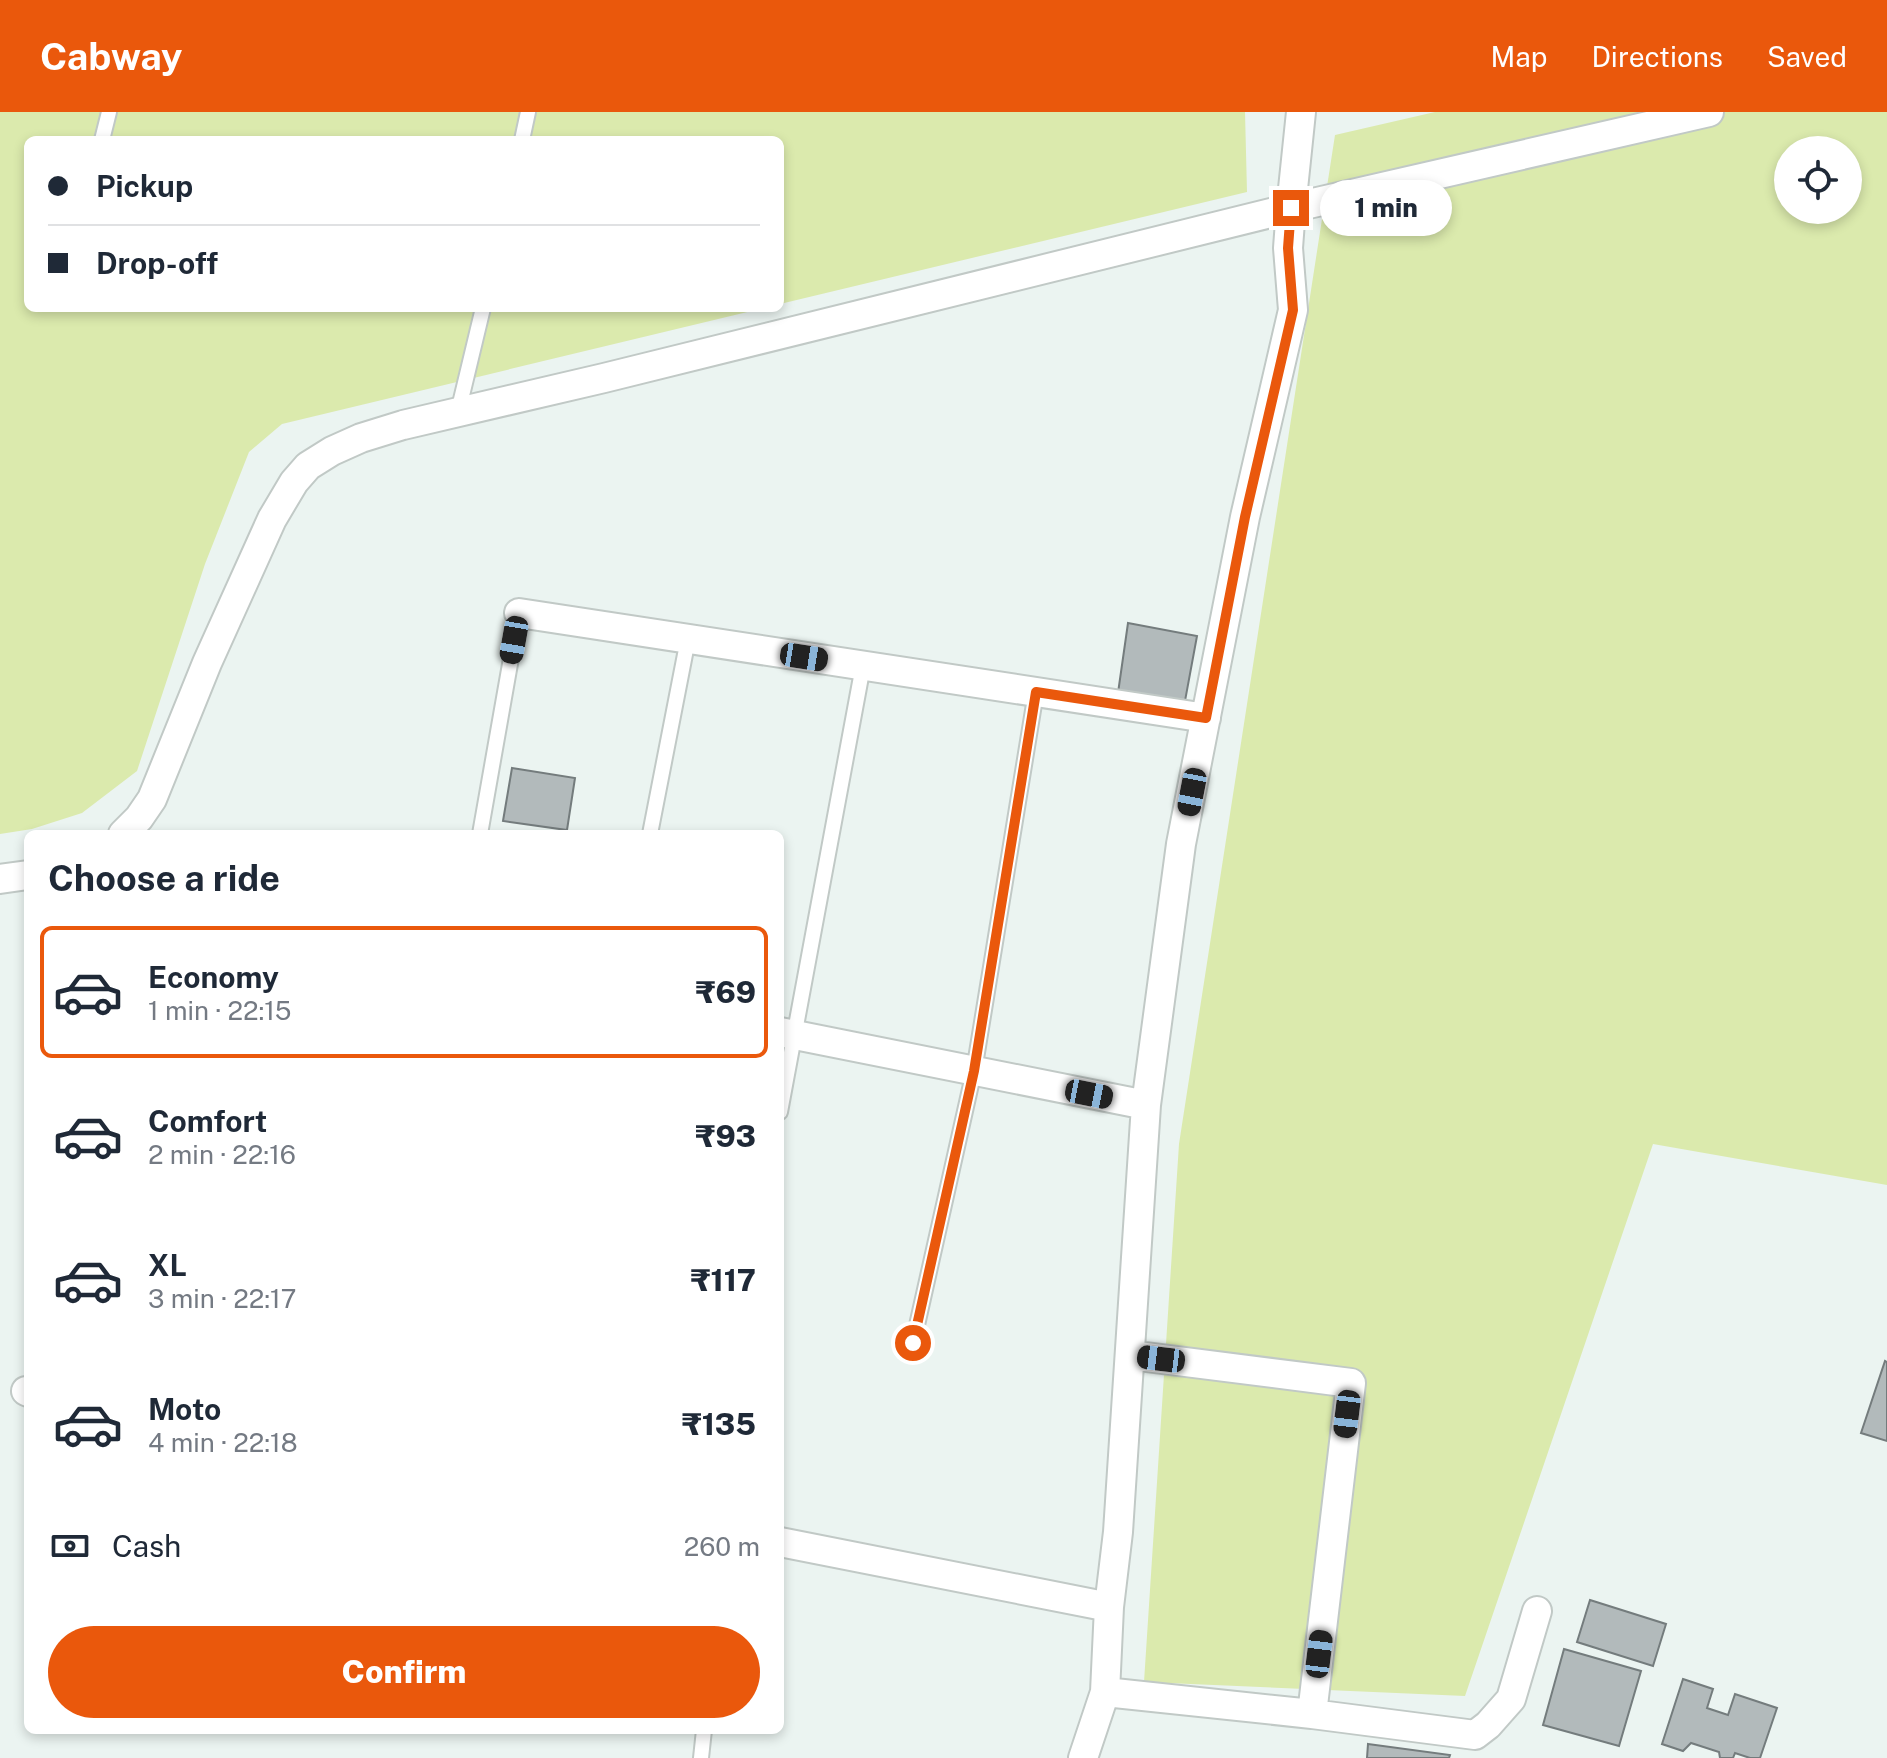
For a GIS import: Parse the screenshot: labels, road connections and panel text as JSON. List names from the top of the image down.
{
  "page": {
    "header": "Cabway",
    "nav": ["Map", "Directions", "Saved"],
    "banner": ["Pickup", "Drop-off"],
    "bubble": "1 min",
    "heading": "Choose a ride",
    "list": [
      {
        "name": "Economy",
        "note": "1 min · 22:15",
        "value": "₹69"
      },
      {
        "name": "Comfort",
        "note": "2 min · 22:16",
        "value": "₹93"
      },
      {
        "name": "XL",
        "note": "3 min · 22:17",
        "value": "₹117"
      },
      {
        "name": "Moto",
        "note": "4 min · 22:18",
        "value": "₹135"
      }
    ],
    "pay": ["Cash", "260 m"],
    "buttons": "Confirm"
  }
}
